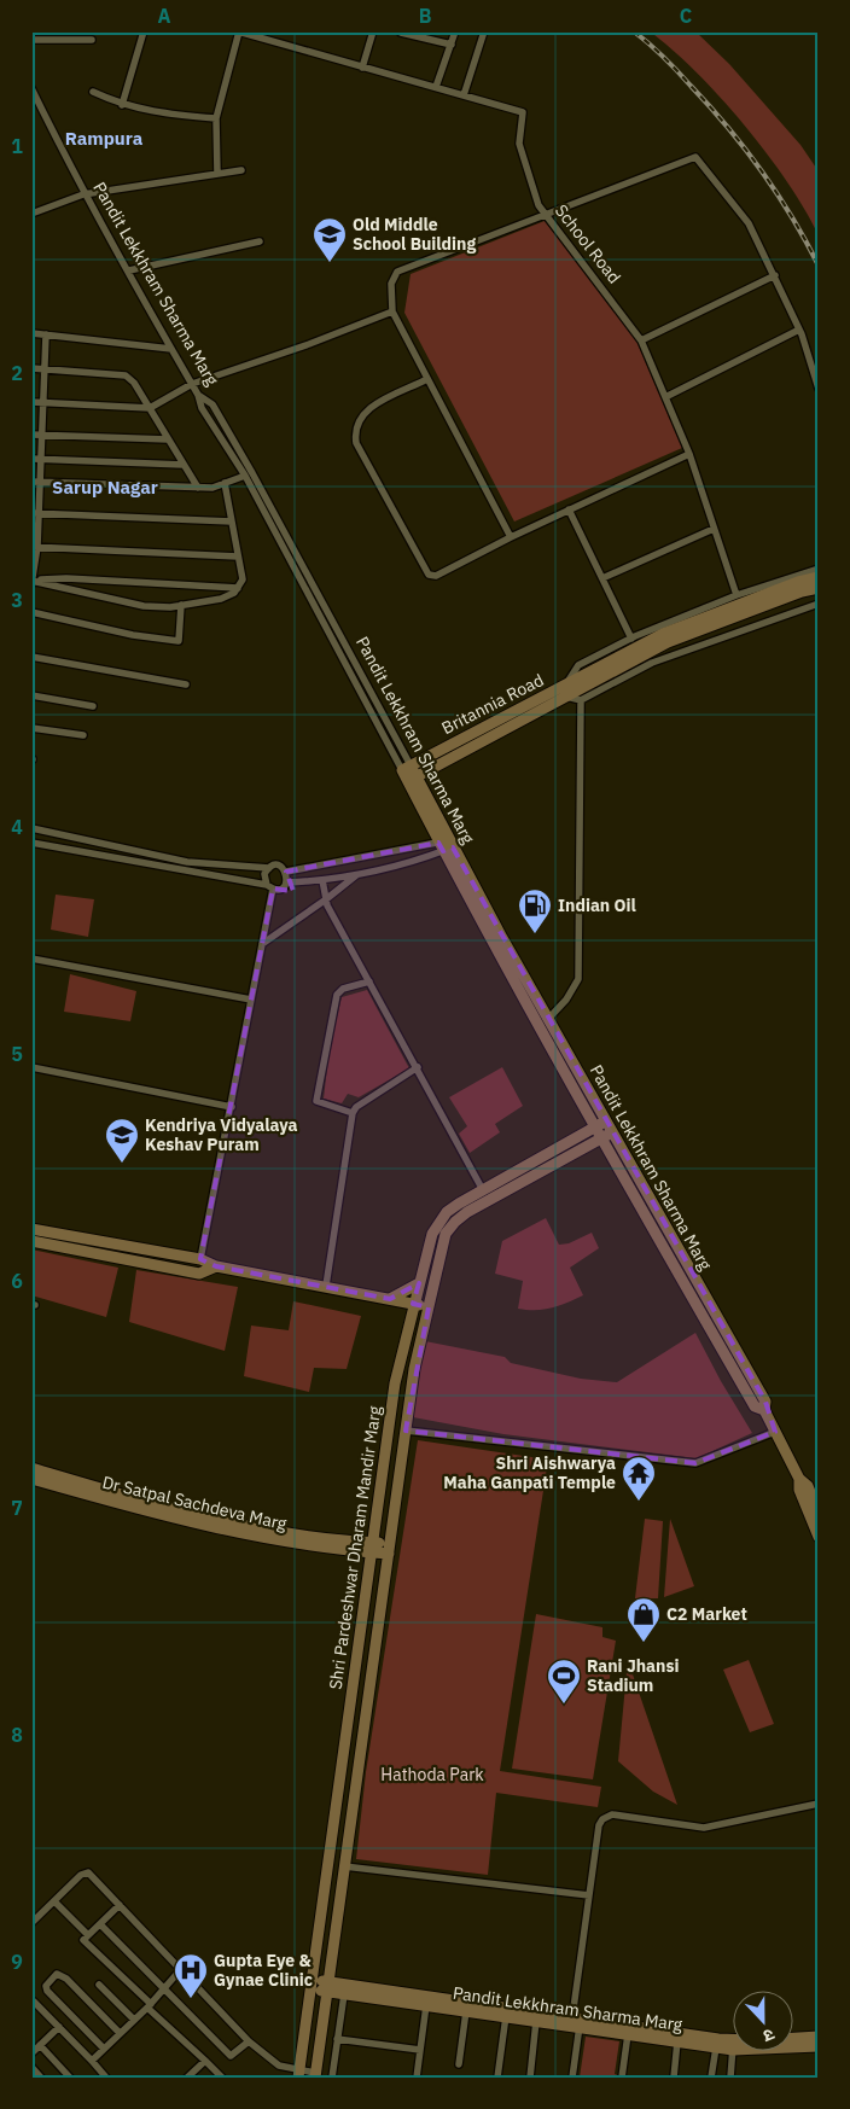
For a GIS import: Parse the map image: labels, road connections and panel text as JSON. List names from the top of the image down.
{
  "streets": {
    "main road": [
      "Pandit Lekkhram Sharma Marg",
      "Britannia Road",
      "Dr Satpal Sachdeva Marg",
      "Shri Pardeshwar Dharam Mandir Marg"
    ],
    "street": ["School Road"]
  },
  "crossings": [
    ["Pandit Lekkhram Sharma Marg", "Britannia Road"],
    ["Pandit Lekkhram Sharma Marg", "Shri Pardeshwar Dharam Mandir Marg"],
    ["Dr Satpal Sachdeva Marg", "Shri Pardeshwar Dharam Mandir Marg"]
  ],
  "districts": ["Rampura", "Sarup Nagar"],
  "parks": ["Hathoda Park"],
  "places": {
    "school or university": ["Old Middle School Building", "Kendriya Vidyalaya Keshav Puram"],
    "fuel station": ["Indian Oil"],
    "temple": ["Shri Aishwarya Maha Ganpati Temple"],
    "shop": ["C2 Market"],
    "sports": ["Rani Jhansi Stadium"],
    "hospital": ["Gupta Eye & Gynae Clinic"]
  },
  "north": "bottom",
  "grid": {
    "columns": ["A", "B", "C"],
    "rows": [
      "1",
      "2",
      "3",
      "4",
      "5",
      "6",
      "7",
      "8",
      "9"
    ]
  }
}
